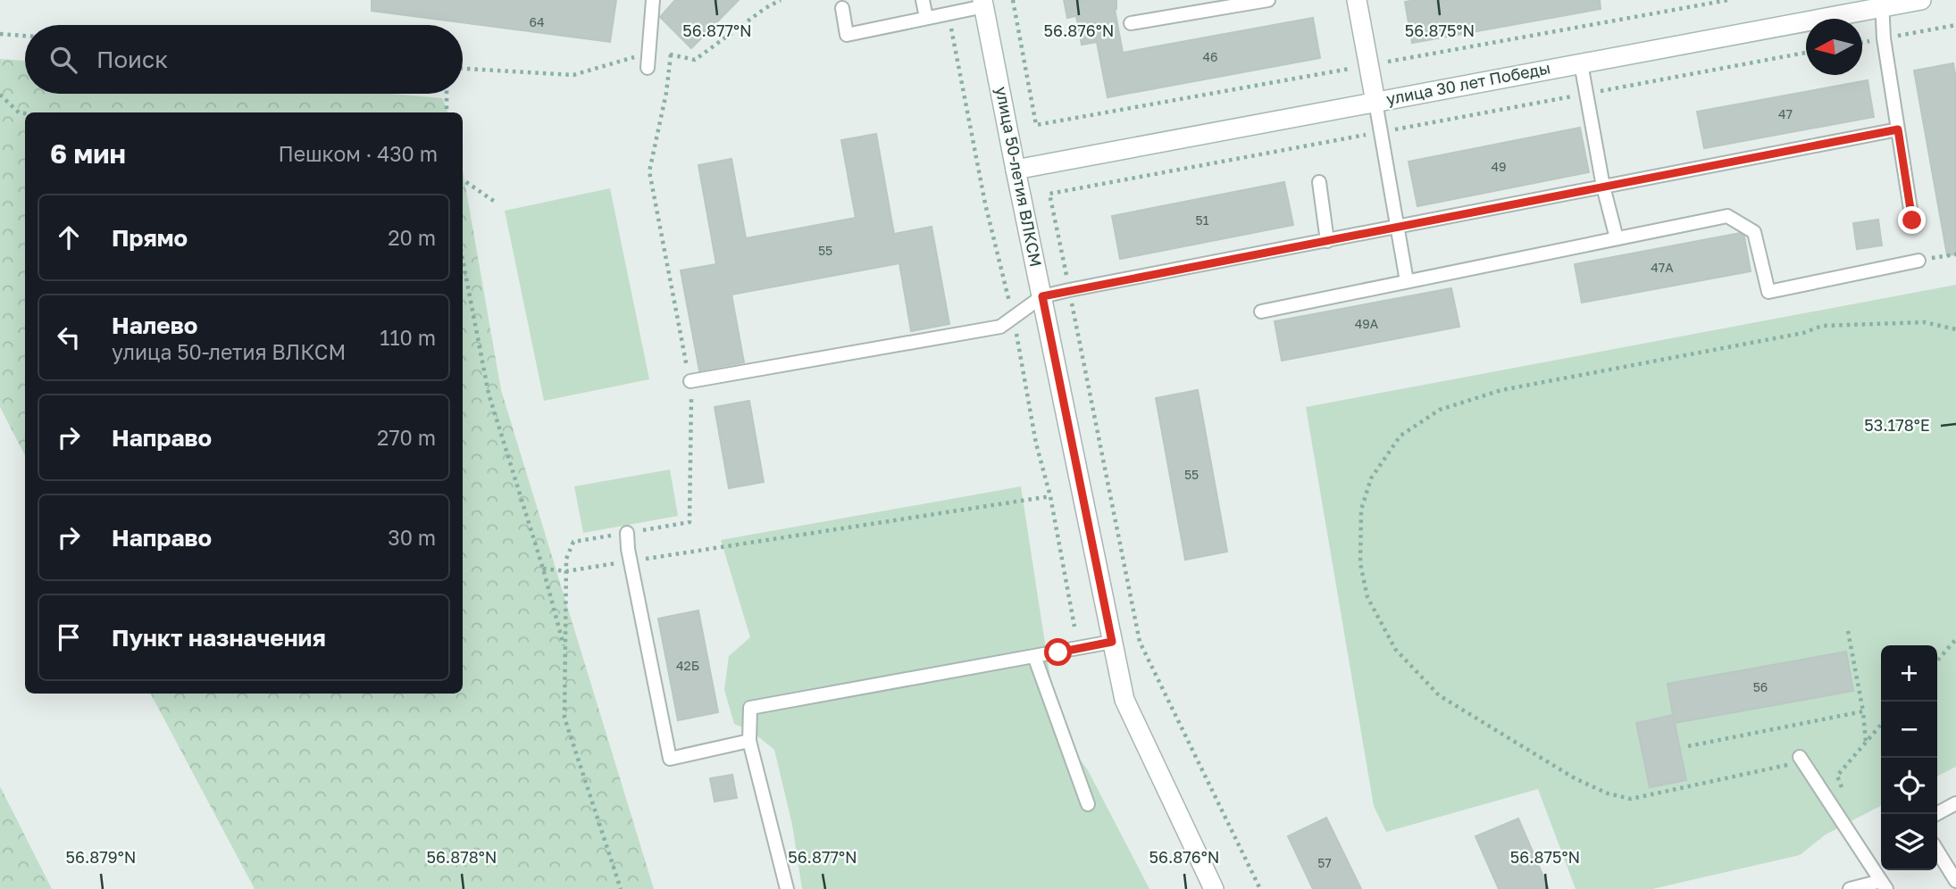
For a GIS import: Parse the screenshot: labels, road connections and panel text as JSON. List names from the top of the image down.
{
  "streets": {
    "main road": ["улица 30 лет Победы", "улица 50-летия ВЛКСМ"]
  },
  "crossings": [
    ["улица 30 лет Победы", "улица 50-летия ВЛКСМ"]
  ],
  "house_numbers": [
    "64",
    "46",
    "47",
    "49",
    "51",
    "55",
    "47А",
    "49А",
    "55",
    "42Б",
    "56",
    "57"
  ],
  "north": "left",
  "page": {
    "search": "Поиск",
    "heading": ["6 мин", "Пешком · 430 m"],
    "list": [
      ["Прямо", "20 m"],
      ["Налево", "улица 50-летия ВЛКСМ", "110 m"],
      ["Направо", "270 m"],
      ["Направо", "30 m"],
      "Пункт назначения"
    ],
    "map_buttons": ["+", "−"]
  },
  "coordinates": [
    "56.877°N",
    "56.876°N",
    "56.875°N",
    "53.178°E",
    "56.879°N",
    "56.878°N"
  ]
}
